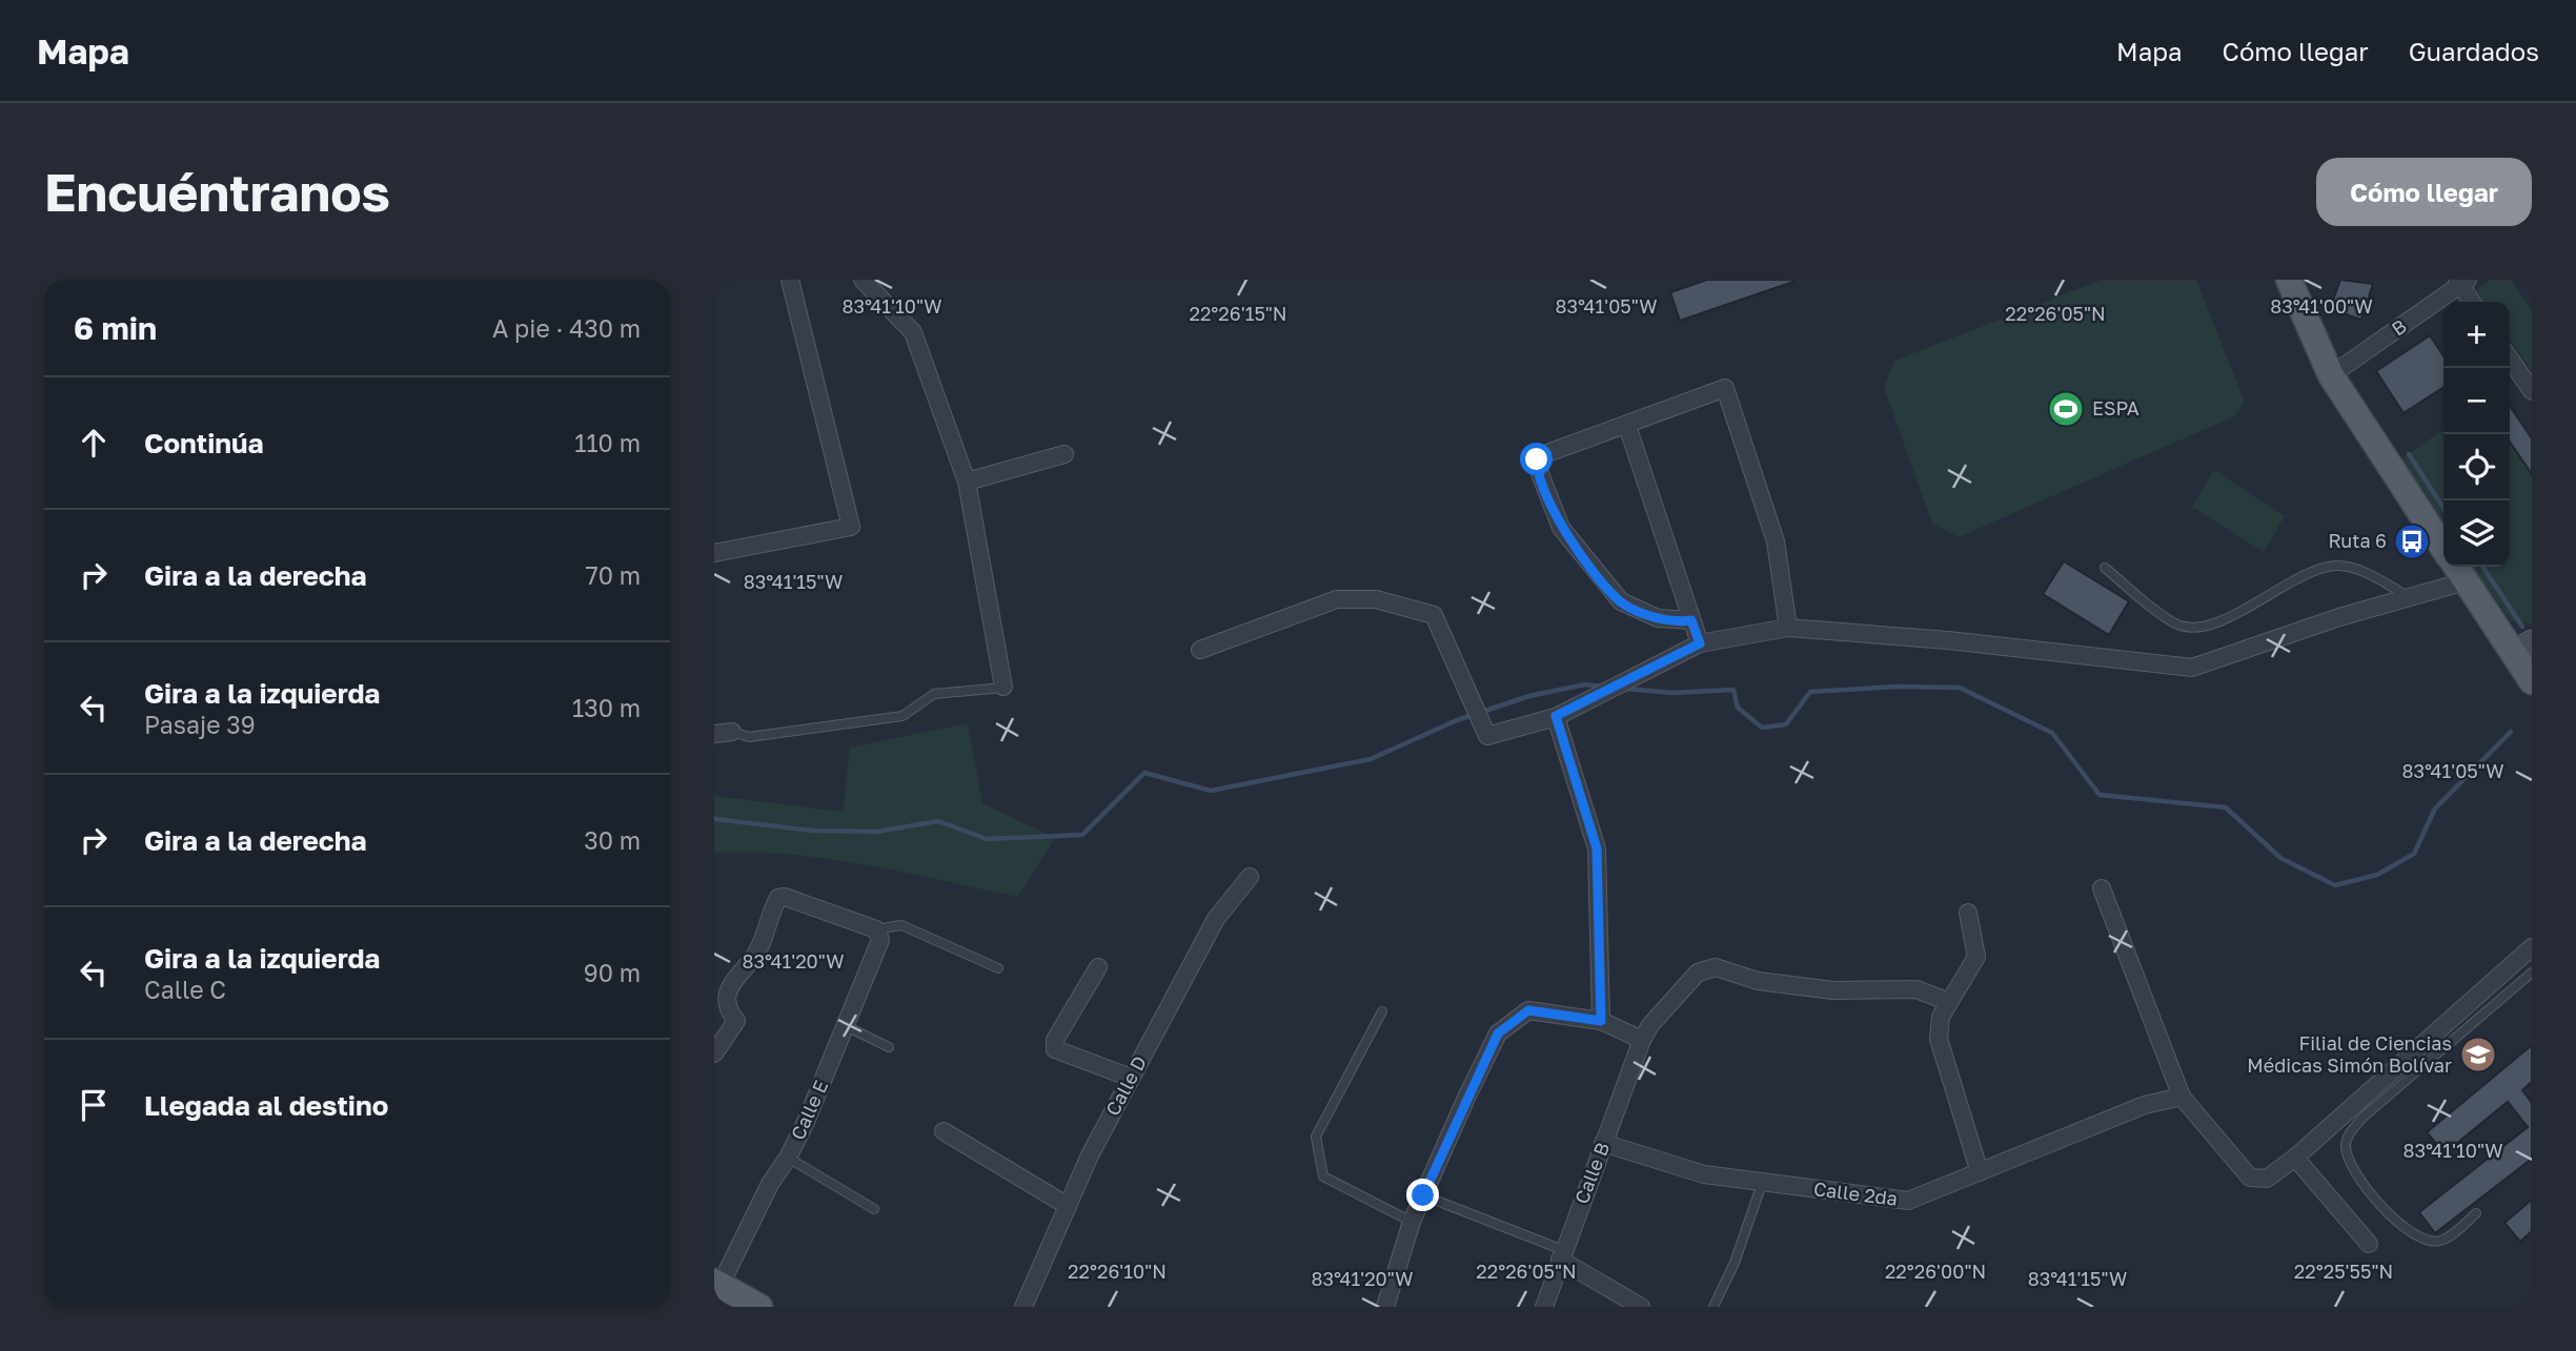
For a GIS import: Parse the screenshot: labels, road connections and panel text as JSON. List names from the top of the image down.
{
  "streets": {
    "street": [
      "B",
      "Calle D",
      "Calle E",
      "Calle B",
      "Calle 2da"
    ]
  },
  "crossings": [
    ["Calle B", "Calle 2da"]
  ],
  "places": {
    "sports": ["ESPA"],
    "bus stop": ["Ruta 6"],
    "school or university": ["Filial de Ciencias Médicas Simón Bolívar"]
  },
  "page": {
    "header": "Mapa",
    "nav": ["Mapa", "Cómo llegar", "Guardados"],
    "buttons": "Cómo llegar",
    "title": "Encuéntranos",
    "heading": ["6 min", "A pie · 430 m"],
    "map_buttons": ["+", "−"],
    "list": [
      ["Continúa", "110 m"],
      ["Gira a la derecha", "70 m"],
      ["Gira a la izquierda", "Pasaje 39", "130 m"],
      ["Gira a la derecha", "30 m"],
      ["Gira a la izquierda", "Calle C", "90 m"],
      "Llegada al destino"
    ]
  },
  "coordinates": [
    "83°41'10\"W",
    "83°41'05\"W",
    "83°41'00\"W",
    "22°26'15\"N",
    "22°26'05\"N",
    "83°41'15\"W",
    "83°41'20\"W",
    "22°26'10\"N",
    "22°26'00\"N",
    "22°25'55\"N"
  ]
}
